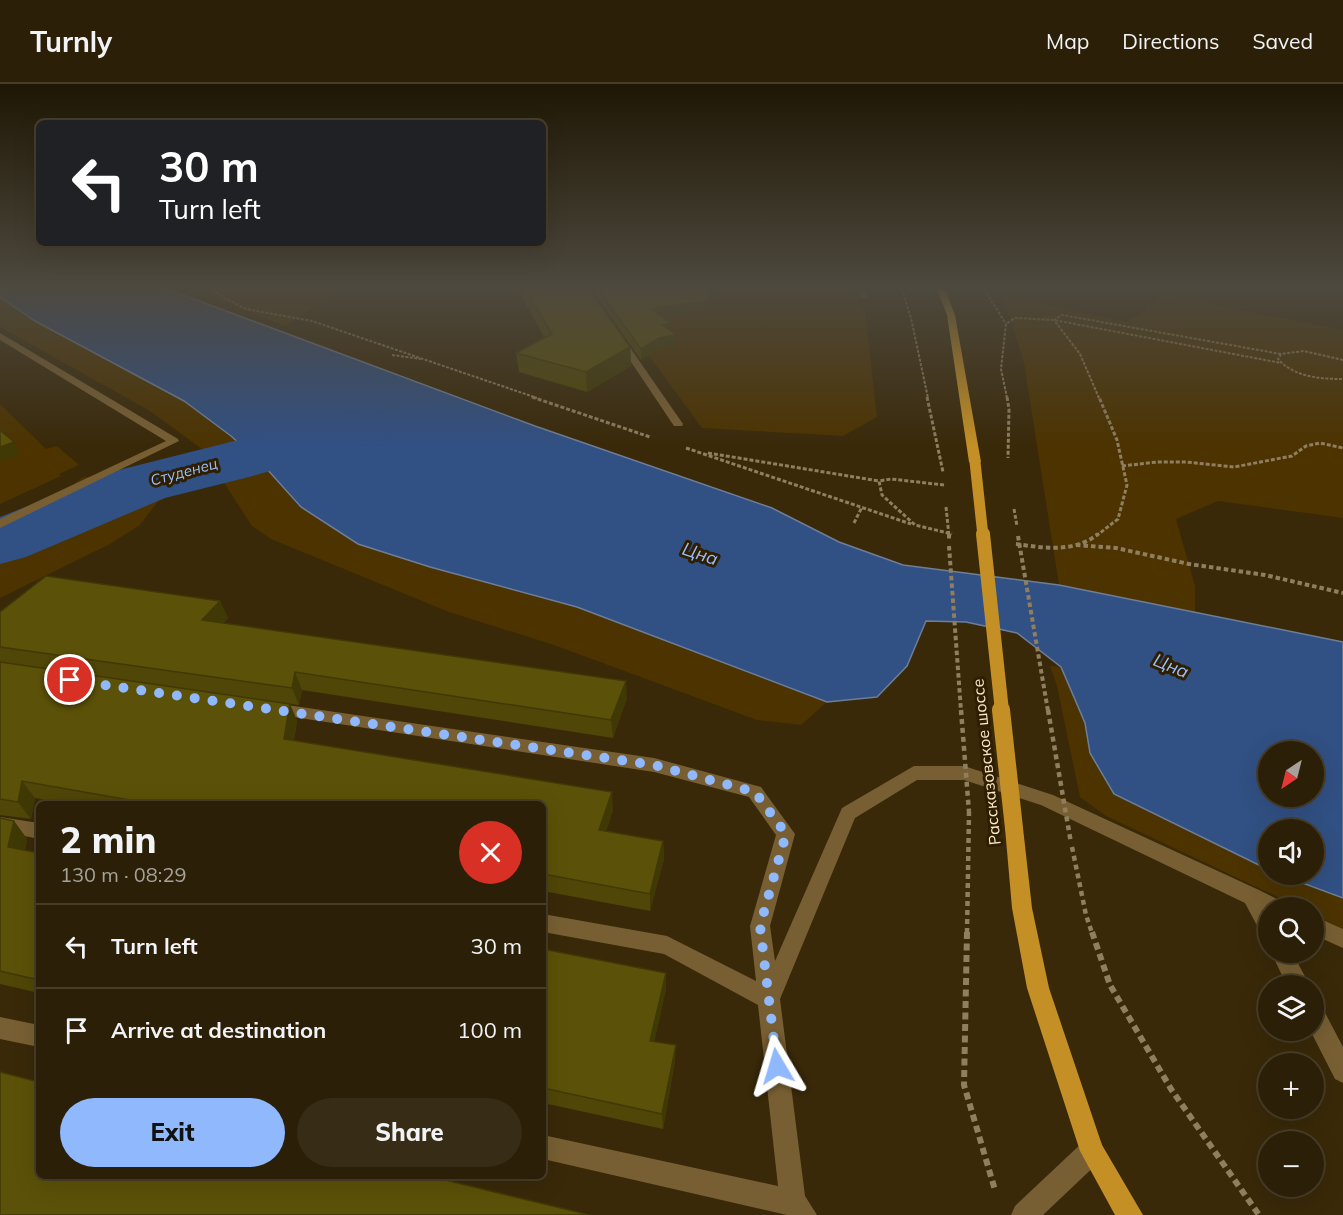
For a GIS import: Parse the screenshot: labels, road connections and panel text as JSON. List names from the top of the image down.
{
  "streets": {
    "main road": ["Рассказовское шоссе"]
  },
  "water": ["Студенец", "Цна"],
  "north": "bottom left",
  "page": {
    "header": "Turnly",
    "nav": ["Map", "Directions", "Saved"],
    "turn": ["30 m", "Turn left"],
    "map_buttons": ["+", "−"],
    "heading": ["2 min", "130 m · 08:29"],
    "list": [
      {
        "name": "Turn left",
        "value": "30 m"
      },
      {
        "name": "Arrive at destination",
        "value": "100 m"
      }
    ],
    "buttons": ["Exit", "Share"]
  }
}
